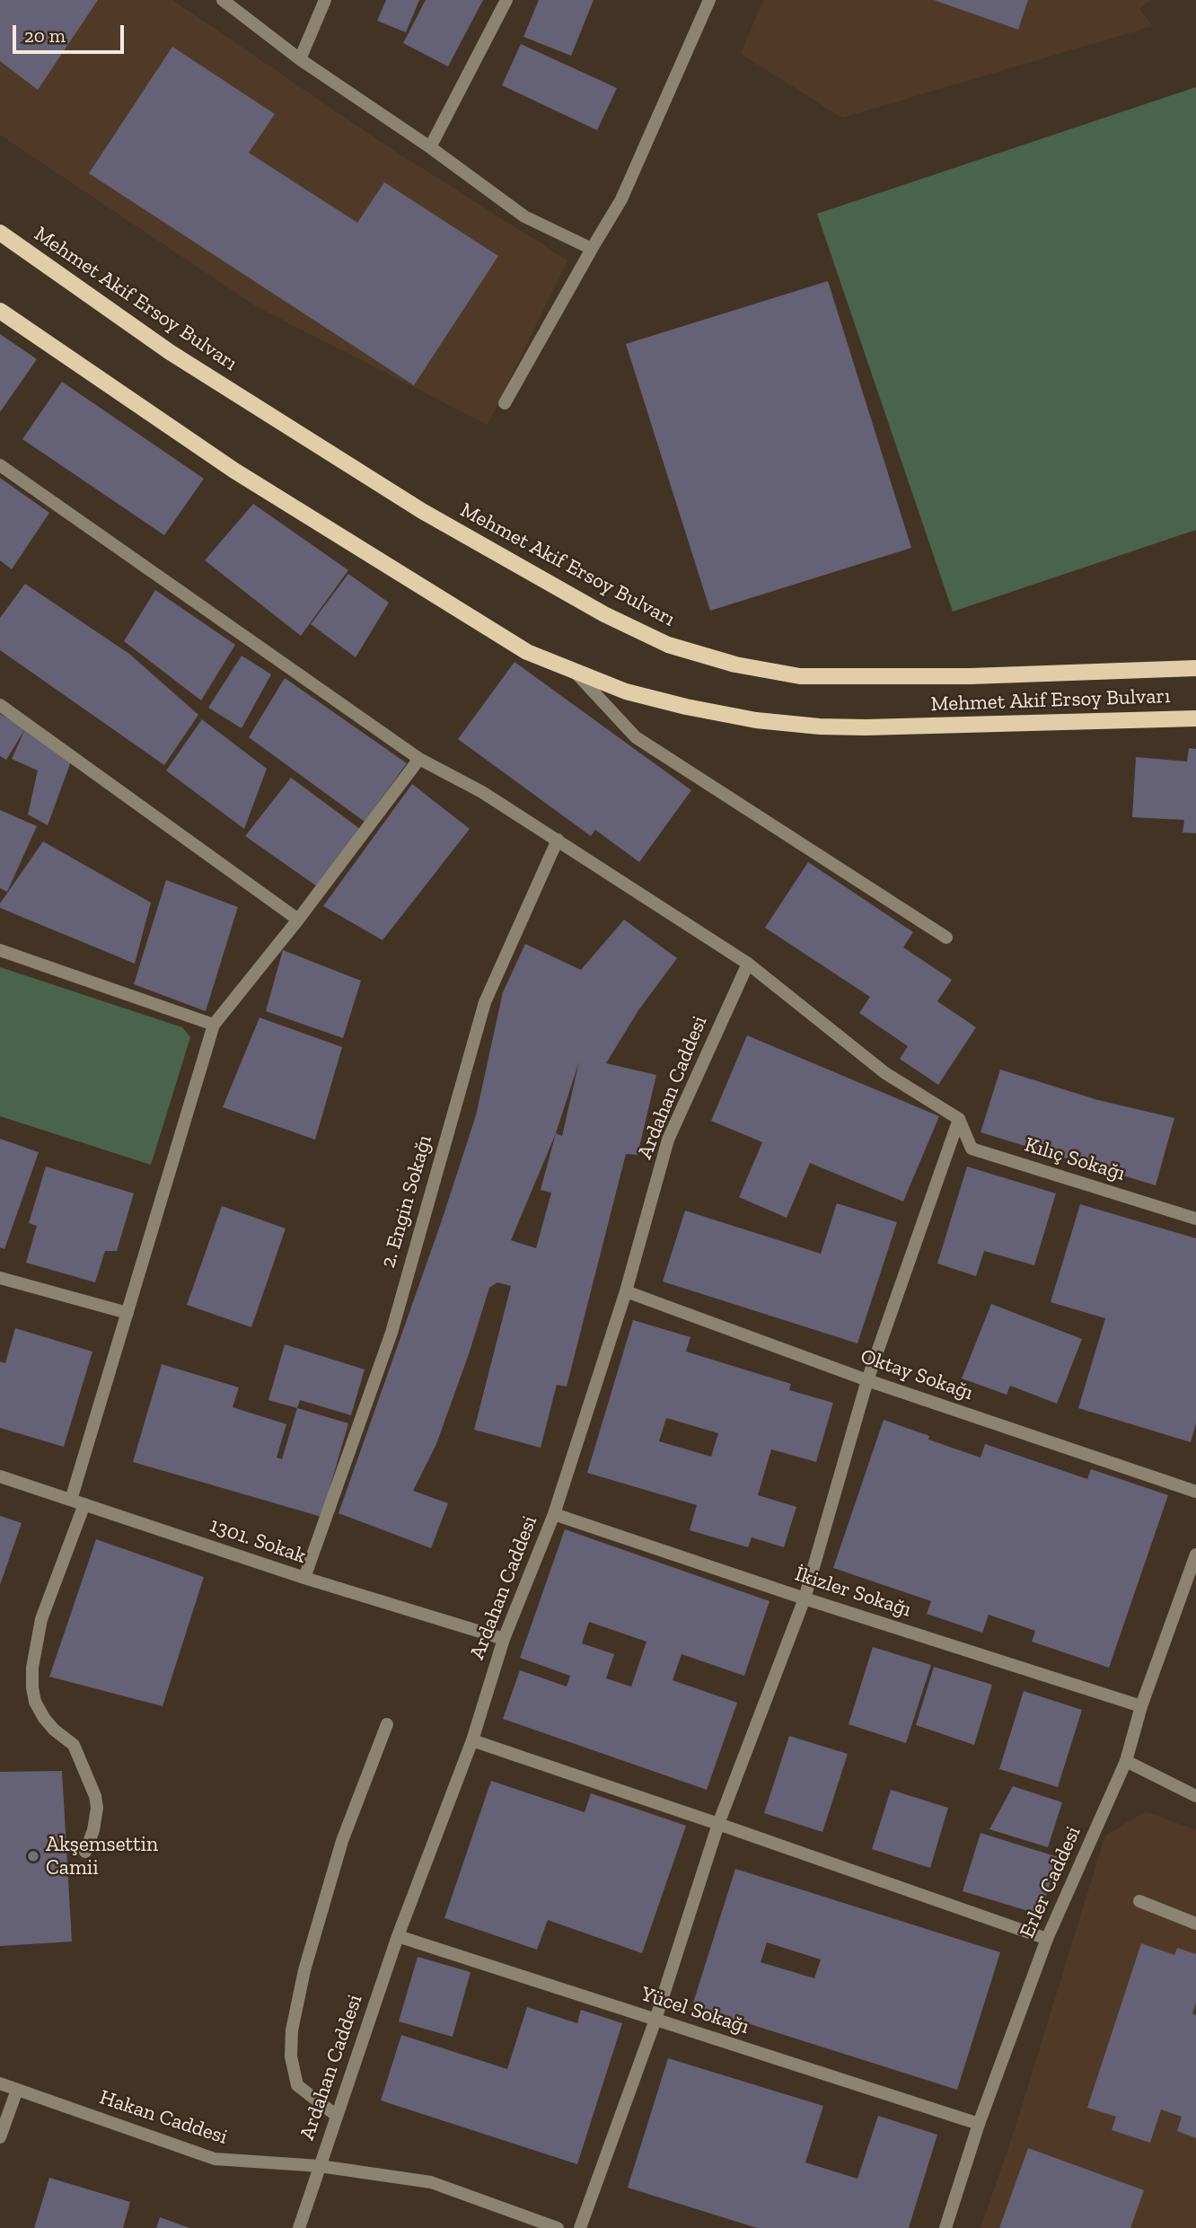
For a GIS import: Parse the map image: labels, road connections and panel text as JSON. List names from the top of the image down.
{
  "streets": {
    "main road": ["Mehmet Akif Ersoy Bulvarı"],
    "street": [
      "Ardahan Caddesi",
      "Kılıç Sokağı",
      "2. Engin Sokağı",
      "Oktay Sokağı",
      "1301. Sokak",
      "İkizler Sokağı",
      "Erler Caddesi",
      "Yücel Sokağı",
      "Hakan Caddesi"
    ]
  },
  "crossings": [
    ["Ardahan Caddesi", "Oktay Sokağı"],
    ["Ardahan Caddesi", "1301. Sokak"],
    ["Ardahan Caddesi", "İkizler Sokağı"],
    ["Ardahan Caddesi", "Yücel Sokağı"],
    ["Ardahan Caddesi", "Hakan Caddesi"],
    ["2. Engin Sokağı", "1301. Sokak"],
    ["İkizler Sokağı", "Erler Caddesi"],
    ["Erler Caddesi", "Yücel Sokağı"]
  ],
  "places": ["Akşemsettin Camii"],
  "scale_bar": "20 m"
}
